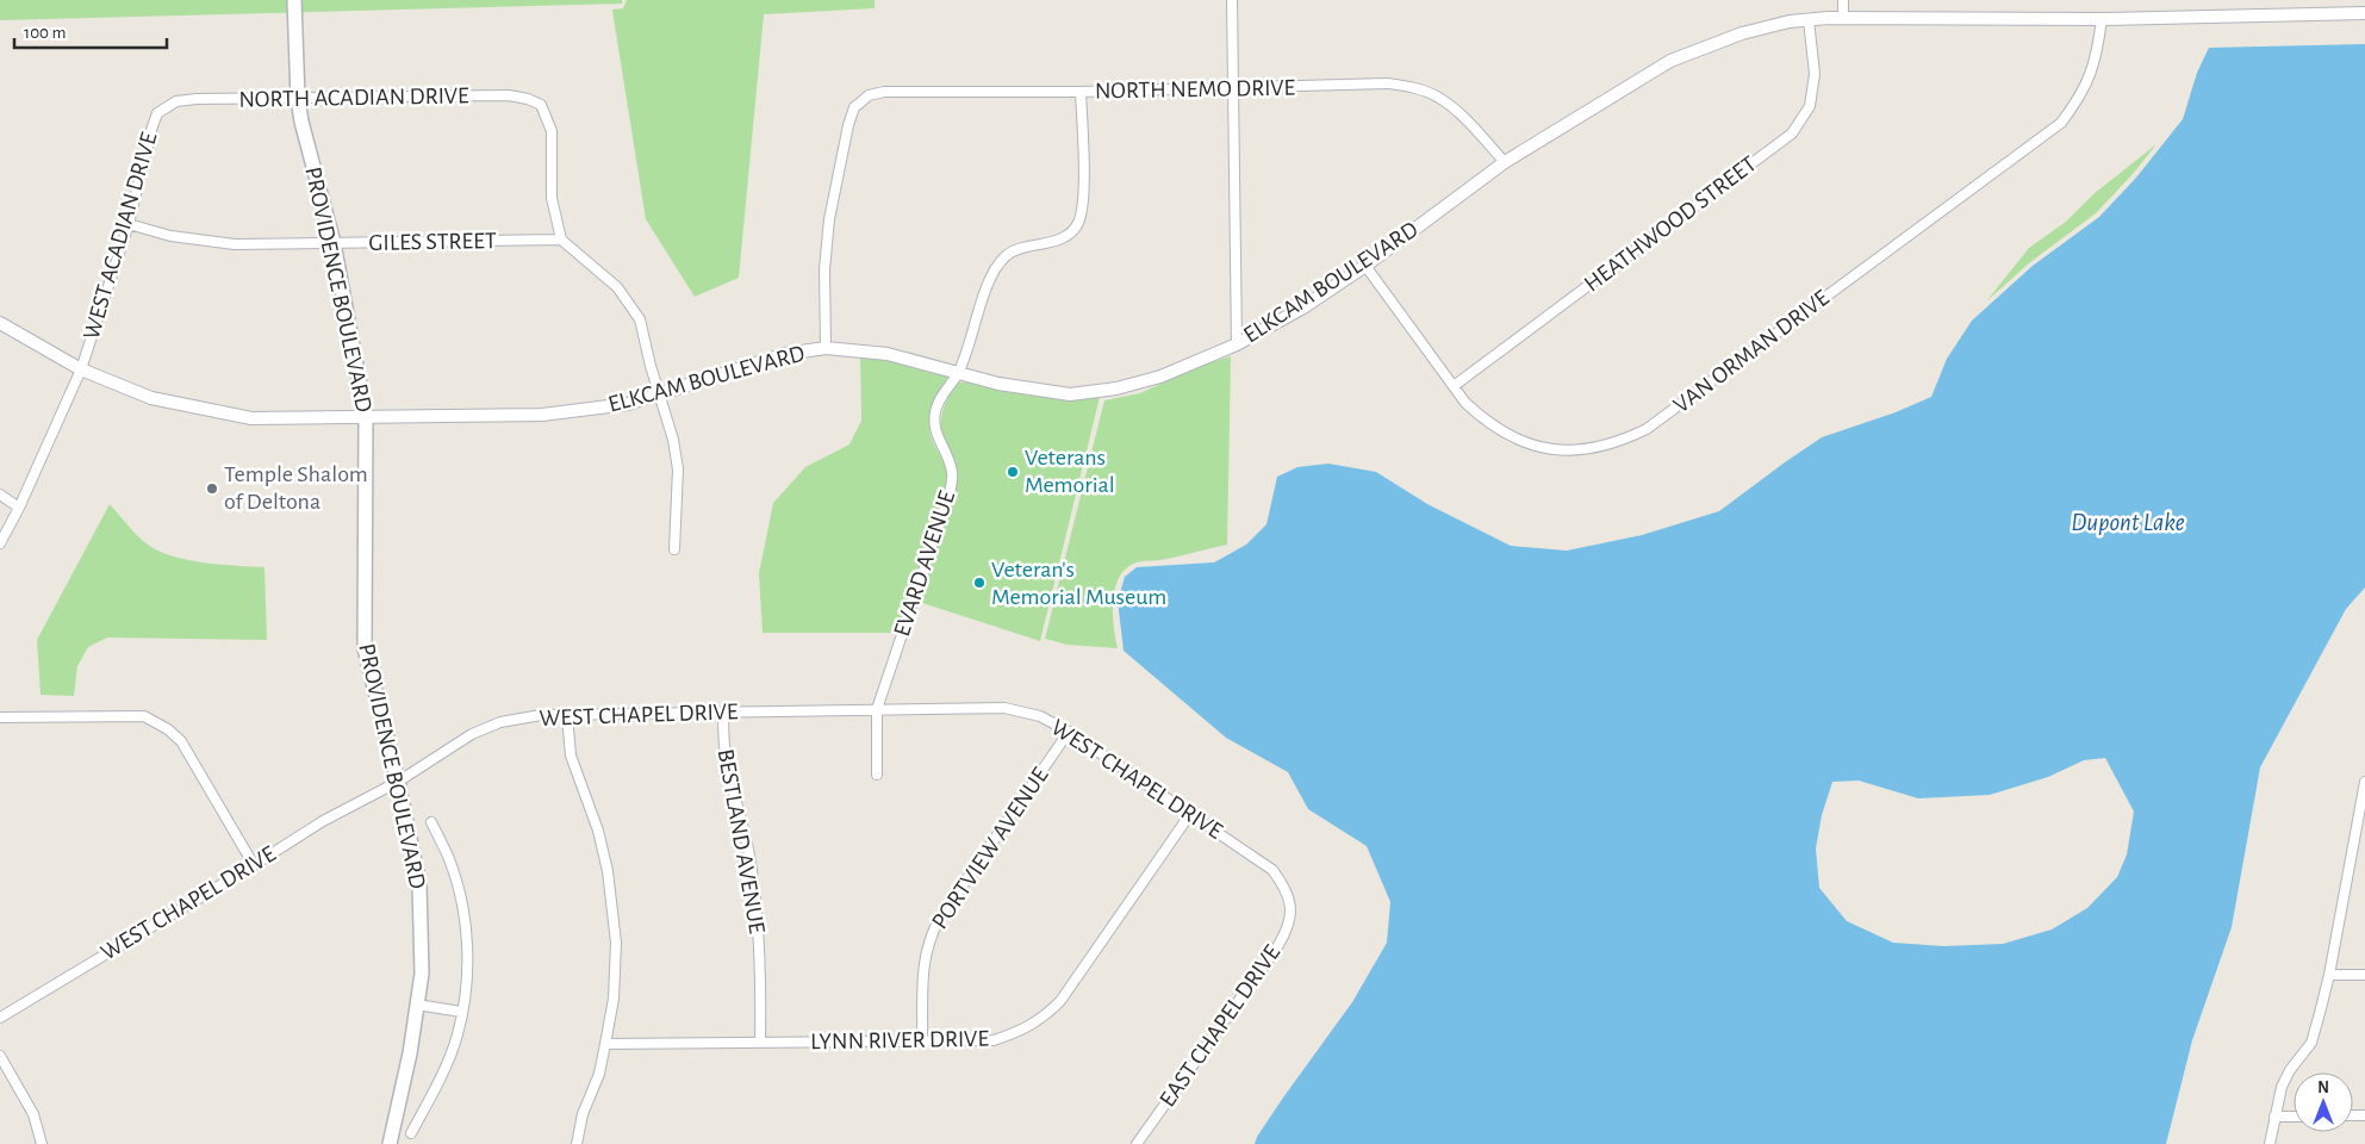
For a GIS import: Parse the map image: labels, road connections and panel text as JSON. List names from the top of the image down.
{
  "streets": {
    "main road": ["PROVIDENCE BOULEVARD"],
    "street": [
      "NORTH NEMO DRIVE",
      "NORTH ACADIAN DRIVE",
      "HEATHWOOD STREET",
      "WEST ACADIAN DRIVE",
      "GILES STREET",
      "ELKCAM BOULEVARD",
      "VAN ORMAN DRIVE",
      "EVARD AVENUE",
      "WEST CHAPEL DRIVE",
      "BESTLAND AVENUE",
      "PORTVIEW AVENUE",
      "EAST CHAPEL DRIVE",
      "LYNN RIVER DRIVE"
    ]
  },
  "crossings": [
    ["NORTH NEMO DRIVE", "ELKCAM BOULEVARD"],
    ["NORTH NEMO DRIVE", "EVARD AVENUE"],
    ["NORTH ACADIAN DRIVE", "WEST ACADIAN DRIVE"],
    ["NORTH ACADIAN DRIVE", "GILES STREET"],
    ["NORTH ACADIAN DRIVE", "PROVIDENCE BOULEVARD"],
    ["HEATHWOOD STREET", "ELKCAM BOULEVARD"],
    ["HEATHWOOD STREET", "VAN ORMAN DRIVE"],
    ["WEST ACADIAN DRIVE", "GILES STREET"],
    ["WEST ACADIAN DRIVE", "ELKCAM BOULEVARD"],
    ["GILES STREET", "PROVIDENCE BOULEVARD"],
    ["ELKCAM BOULEVARD", "PROVIDENCE BOULEVARD"],
    ["ELKCAM BOULEVARD", "VAN ORMAN DRIVE"],
    ["ELKCAM BOULEVARD", "EVARD AVENUE"],
    ["PROVIDENCE BOULEVARD", "WEST CHAPEL DRIVE"],
    ["EVARD AVENUE", "WEST CHAPEL DRIVE"],
    ["WEST CHAPEL DRIVE", "BESTLAND AVENUE"],
    ["WEST CHAPEL DRIVE", "PORTVIEW AVENUE"],
    ["WEST CHAPEL DRIVE", "EAST CHAPEL DRIVE"],
    ["WEST CHAPEL DRIVE", "LYNN RIVER DRIVE"],
    ["BESTLAND AVENUE", "LYNN RIVER DRIVE"],
    ["PORTVIEW AVENUE", "LYNN RIVER DRIVE"]
  ],
  "water": ["Dupont Lake"],
  "places": ["Veterans Memorial", "Temple Shalom of Deltona", "Veteran's Memorial Museum"],
  "scale_bar": "100 m",
  "north": "top"
}
